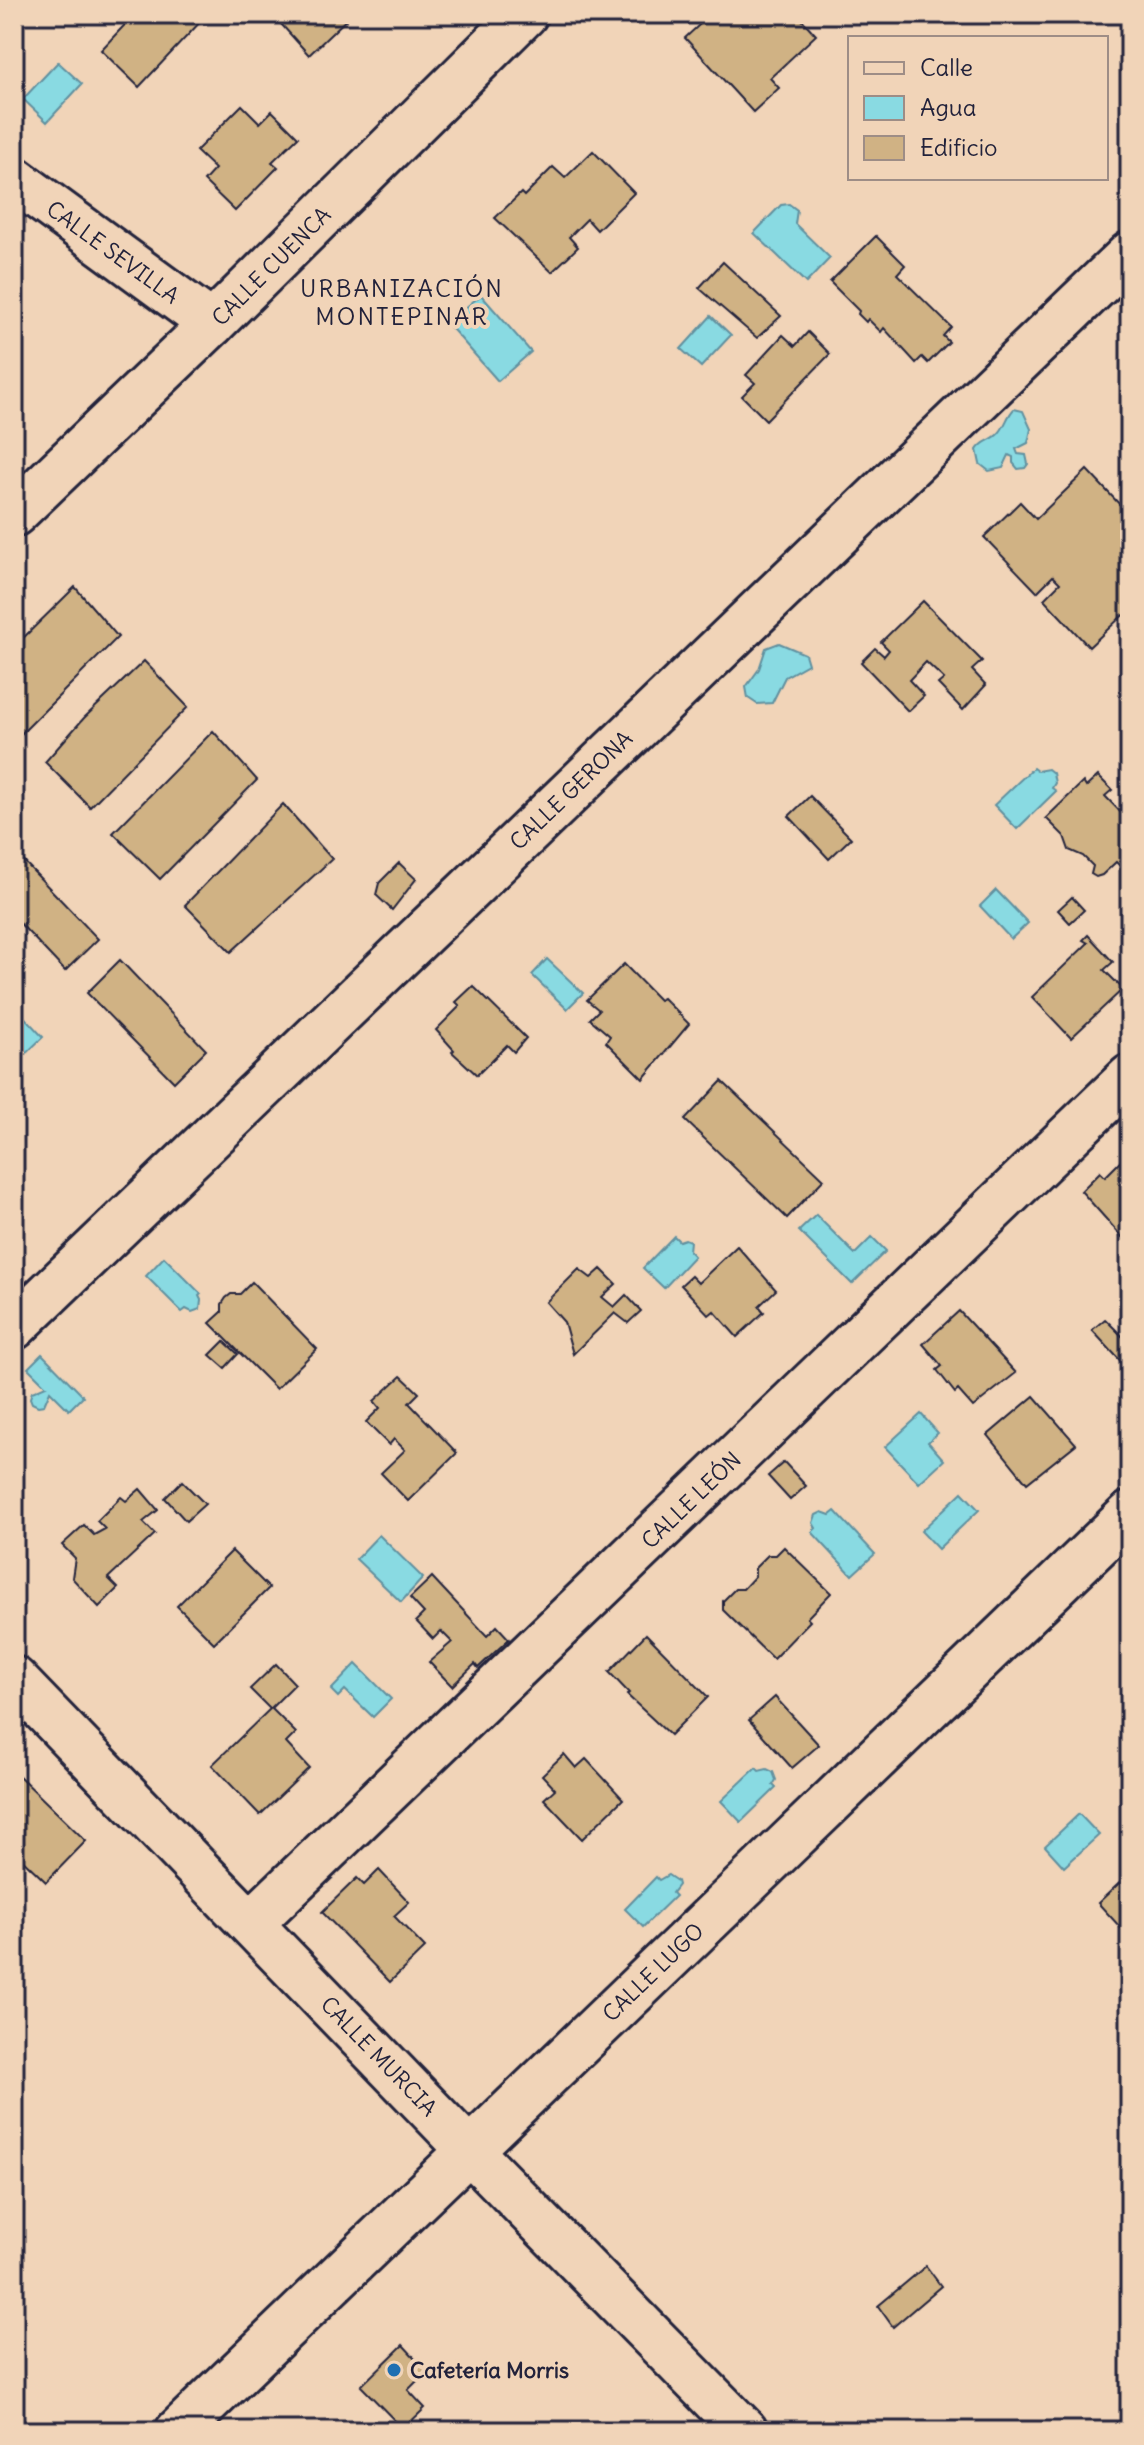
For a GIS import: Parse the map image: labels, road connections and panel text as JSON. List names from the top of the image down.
{
  "streets": {
    "street": [
      "CALLE SEVILLA",
      "CALLE CUENCA",
      "CALLE GERONA",
      "CALLE LEÓN",
      "CALLE LUGO",
      "CALLE MURCIA"
    ]
  },
  "crossings": [
    ["CALLE SEVILLA", "CALLE CUENCA"],
    ["CALLE LEÓN", "CALLE MURCIA"],
    ["CALLE LUGO", "CALLE MURCIA"]
  ],
  "districts": ["URBANIZACIÓN MONTEPINAR"],
  "places": ["Cafetería Morris"],
  "legend": ["Calle", "Agua", "Edificio"]
}
